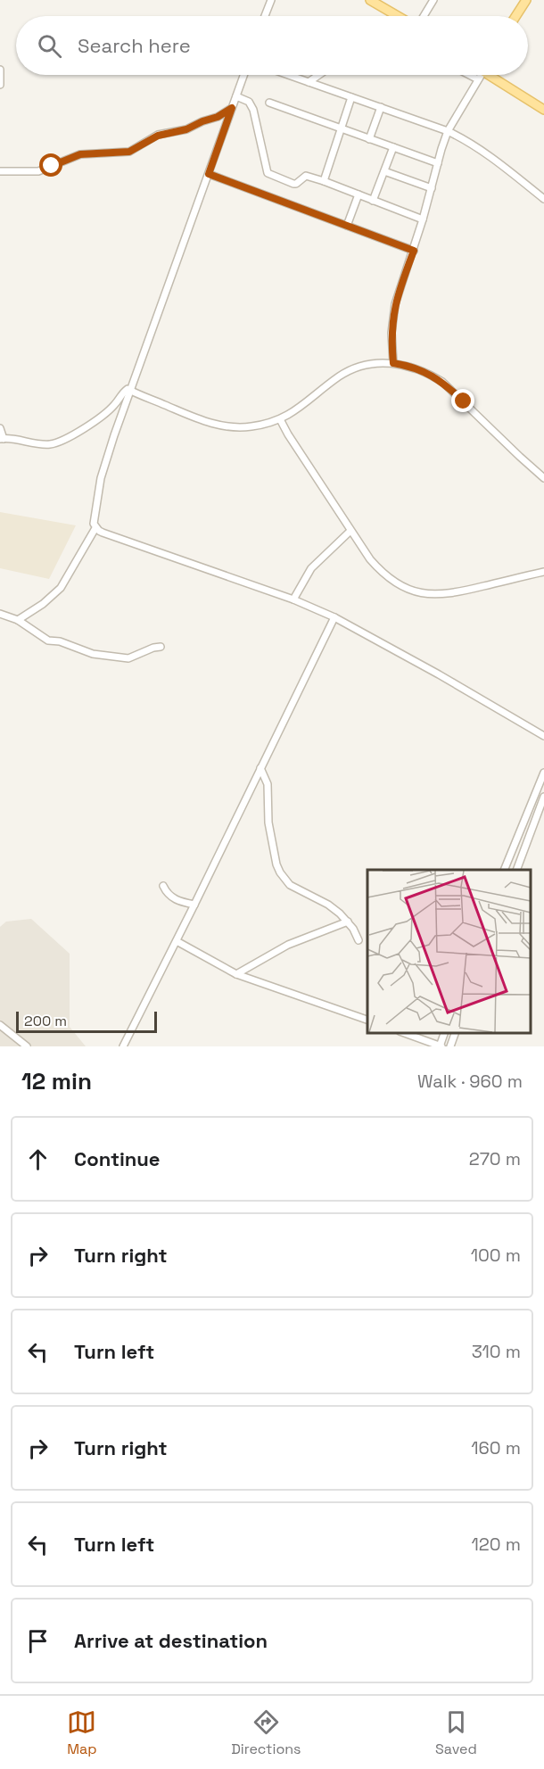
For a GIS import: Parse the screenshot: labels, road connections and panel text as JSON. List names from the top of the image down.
{
  "scale_bar": "200 m",
  "page": {
    "search": "Search here",
    "scale": "200 m",
    "heading": ["12 min", "Walk · 960 m"],
    "list": [
      ["Continue", "270 m"],
      ["Turn right", "100 m"],
      ["Turn left", "310 m"],
      ["Turn right", "160 m"],
      ["Turn left", "120 m"],
      "Arrive at destination"
    ],
    "nav": ["Map", "Directions", "Saved"]
  }
}
